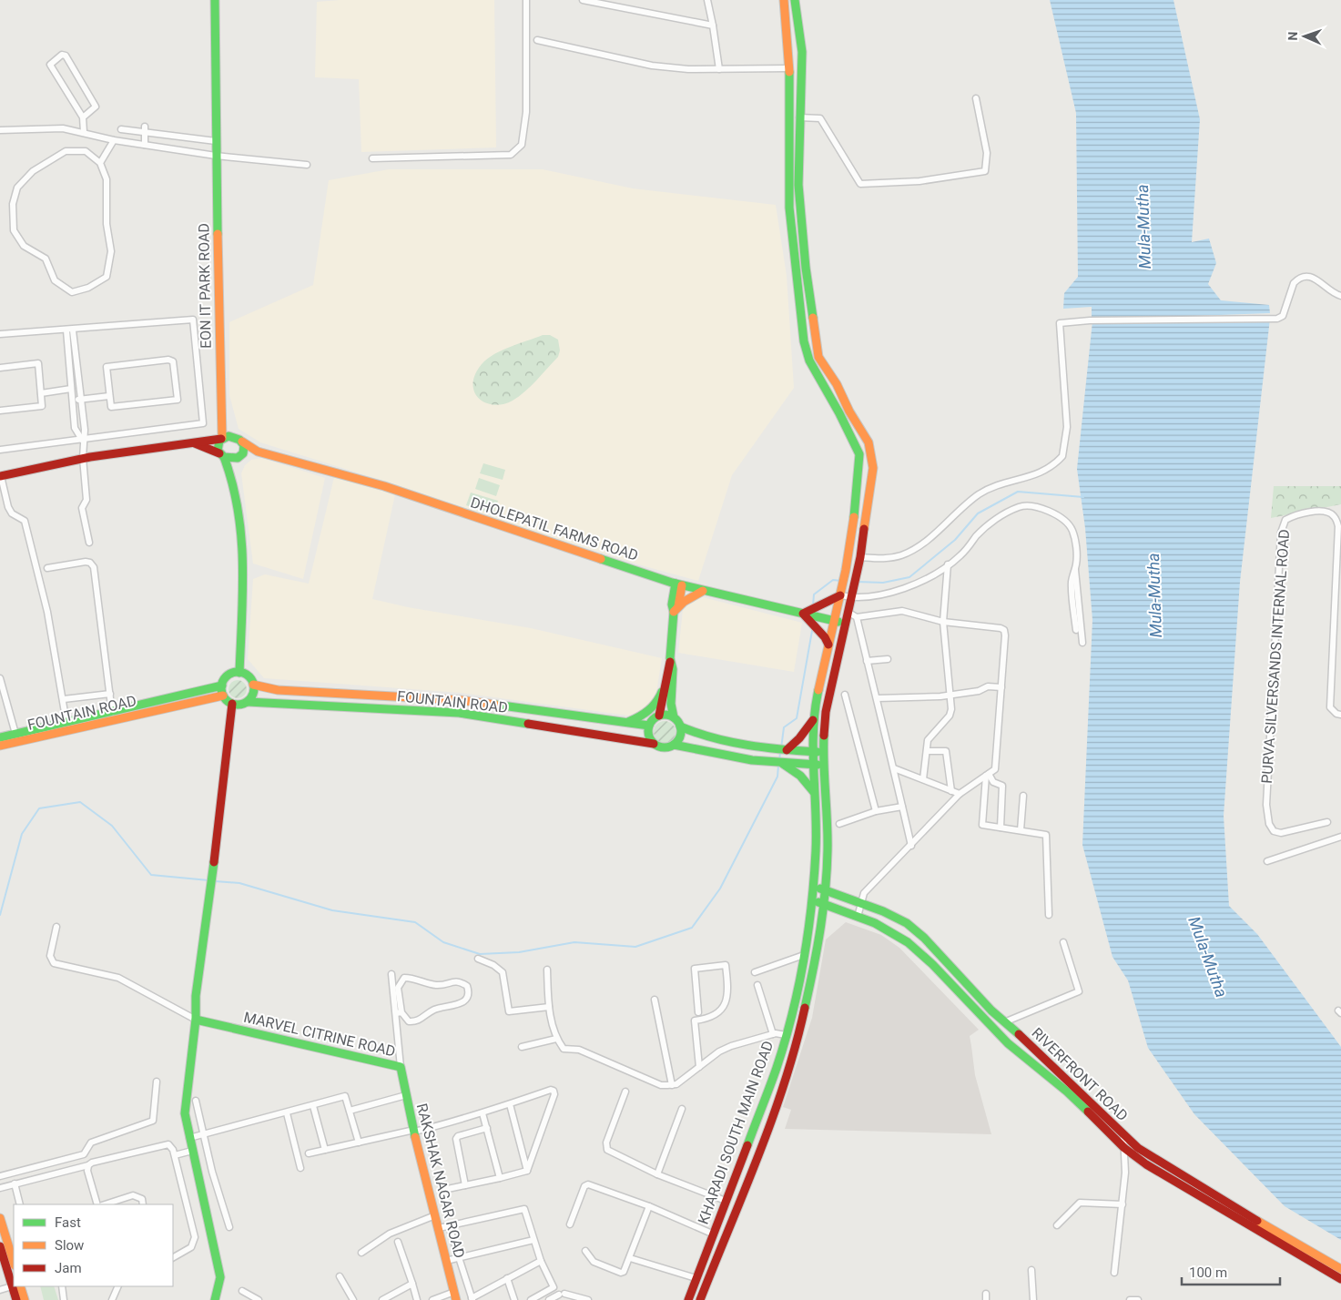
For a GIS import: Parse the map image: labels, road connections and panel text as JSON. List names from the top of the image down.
{
  "streets": {
    "street": [
      "EON IT PARK ROAD",
      "DHOLEPATIL FARMS ROAD",
      "PURVA SILVERSANDS INTERNAL ROAD",
      "FOUNTAIN ROAD",
      "MARVEL CITRINE ROAD",
      "RIVERFRONT ROAD",
      "KHARADI SOUTH MAIN ROAD",
      "RAKSHAK NAGAR ROAD"
    ]
  },
  "crossings": [
    ["EON IT PARK ROAD", "DHOLEPATIL FARMS ROAD"],
    ["DHOLEPATIL FARMS ROAD", "KHARADI SOUTH MAIN ROAD"],
    ["FOUNTAIN ROAD", "KHARADI SOUTH MAIN ROAD"],
    ["MARVEL CITRINE ROAD", "RAKSHAK NAGAR ROAD"],
    ["RIVERFRONT ROAD", "KHARADI SOUTH MAIN ROAD"]
  ],
  "water": ["Mula-Mutha"],
  "legend": ["Fast", "Slow", "Jam"],
  "scale_bar": "100 m",
  "north": "left"
}
